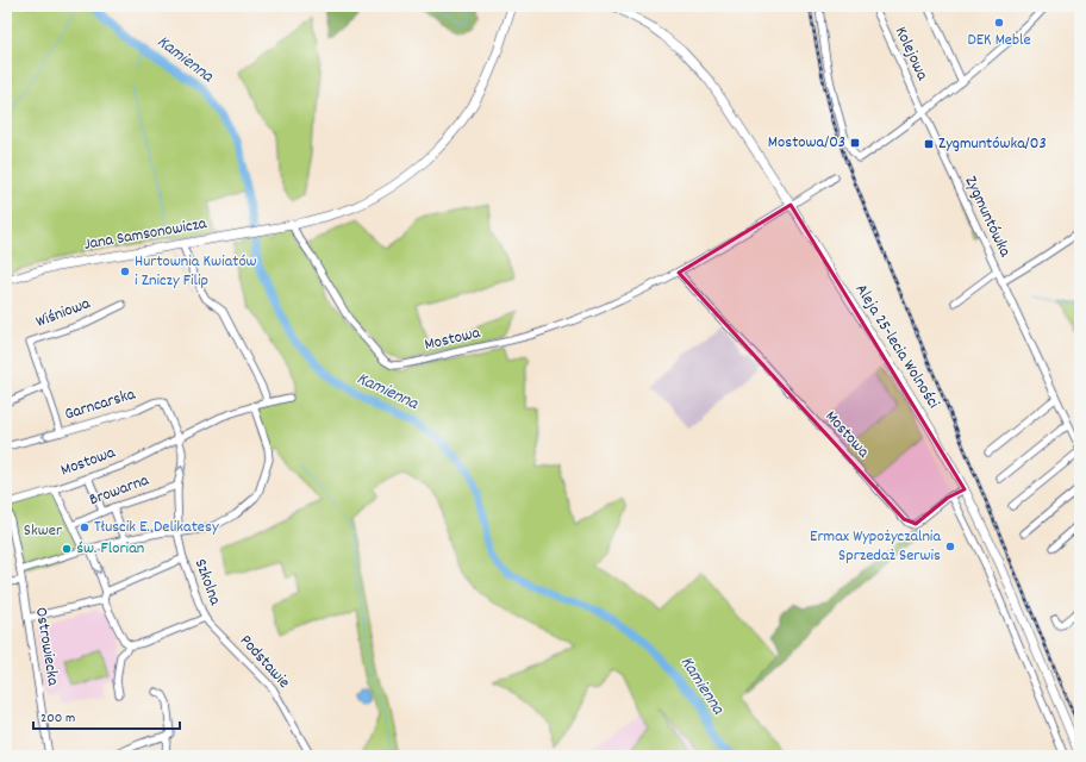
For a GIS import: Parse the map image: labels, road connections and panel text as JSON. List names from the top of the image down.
{
  "streets": {
    "main road": ["Jana Samsonowicza", "Aleja 25-lecia Wolności"],
    "street": [
      "Kolejowa",
      "Zygmuntówka",
      "Wiśniowa",
      "Mostowa",
      "Garncarska",
      "Browarna",
      "Szkolna",
      "Ostrowiecka",
      "Podstawie"
    ]
  },
  "crossings": [
    ["Kolejowa", "Zygmuntówka"],
    ["Jana Samsonowicza", "Mostowa"],
    ["Wiśniowa", "Garncarska"],
    ["Mostowa", "Aleja 25-lecia Wolności"],
    ["Mostowa", "Garncarska"],
    ["Szkolna", "Podstawie"]
  ],
  "water": ["Kamienna"],
  "parks": ["Skwer"],
  "places": {
    "other": [
      "DEK Meble",
      "Hurtownia Kwiatów i Zniczy Filip",
      "Tłuscik E. Delikatesy",
      "Ermax Wypożyczalnia Sprzedaż Serwis",
      "św. Florian"
    ],
    "transit": ["Mostowa/03", "Zygmuntówka/03"]
  },
  "scale_bar": "200 m"
}
